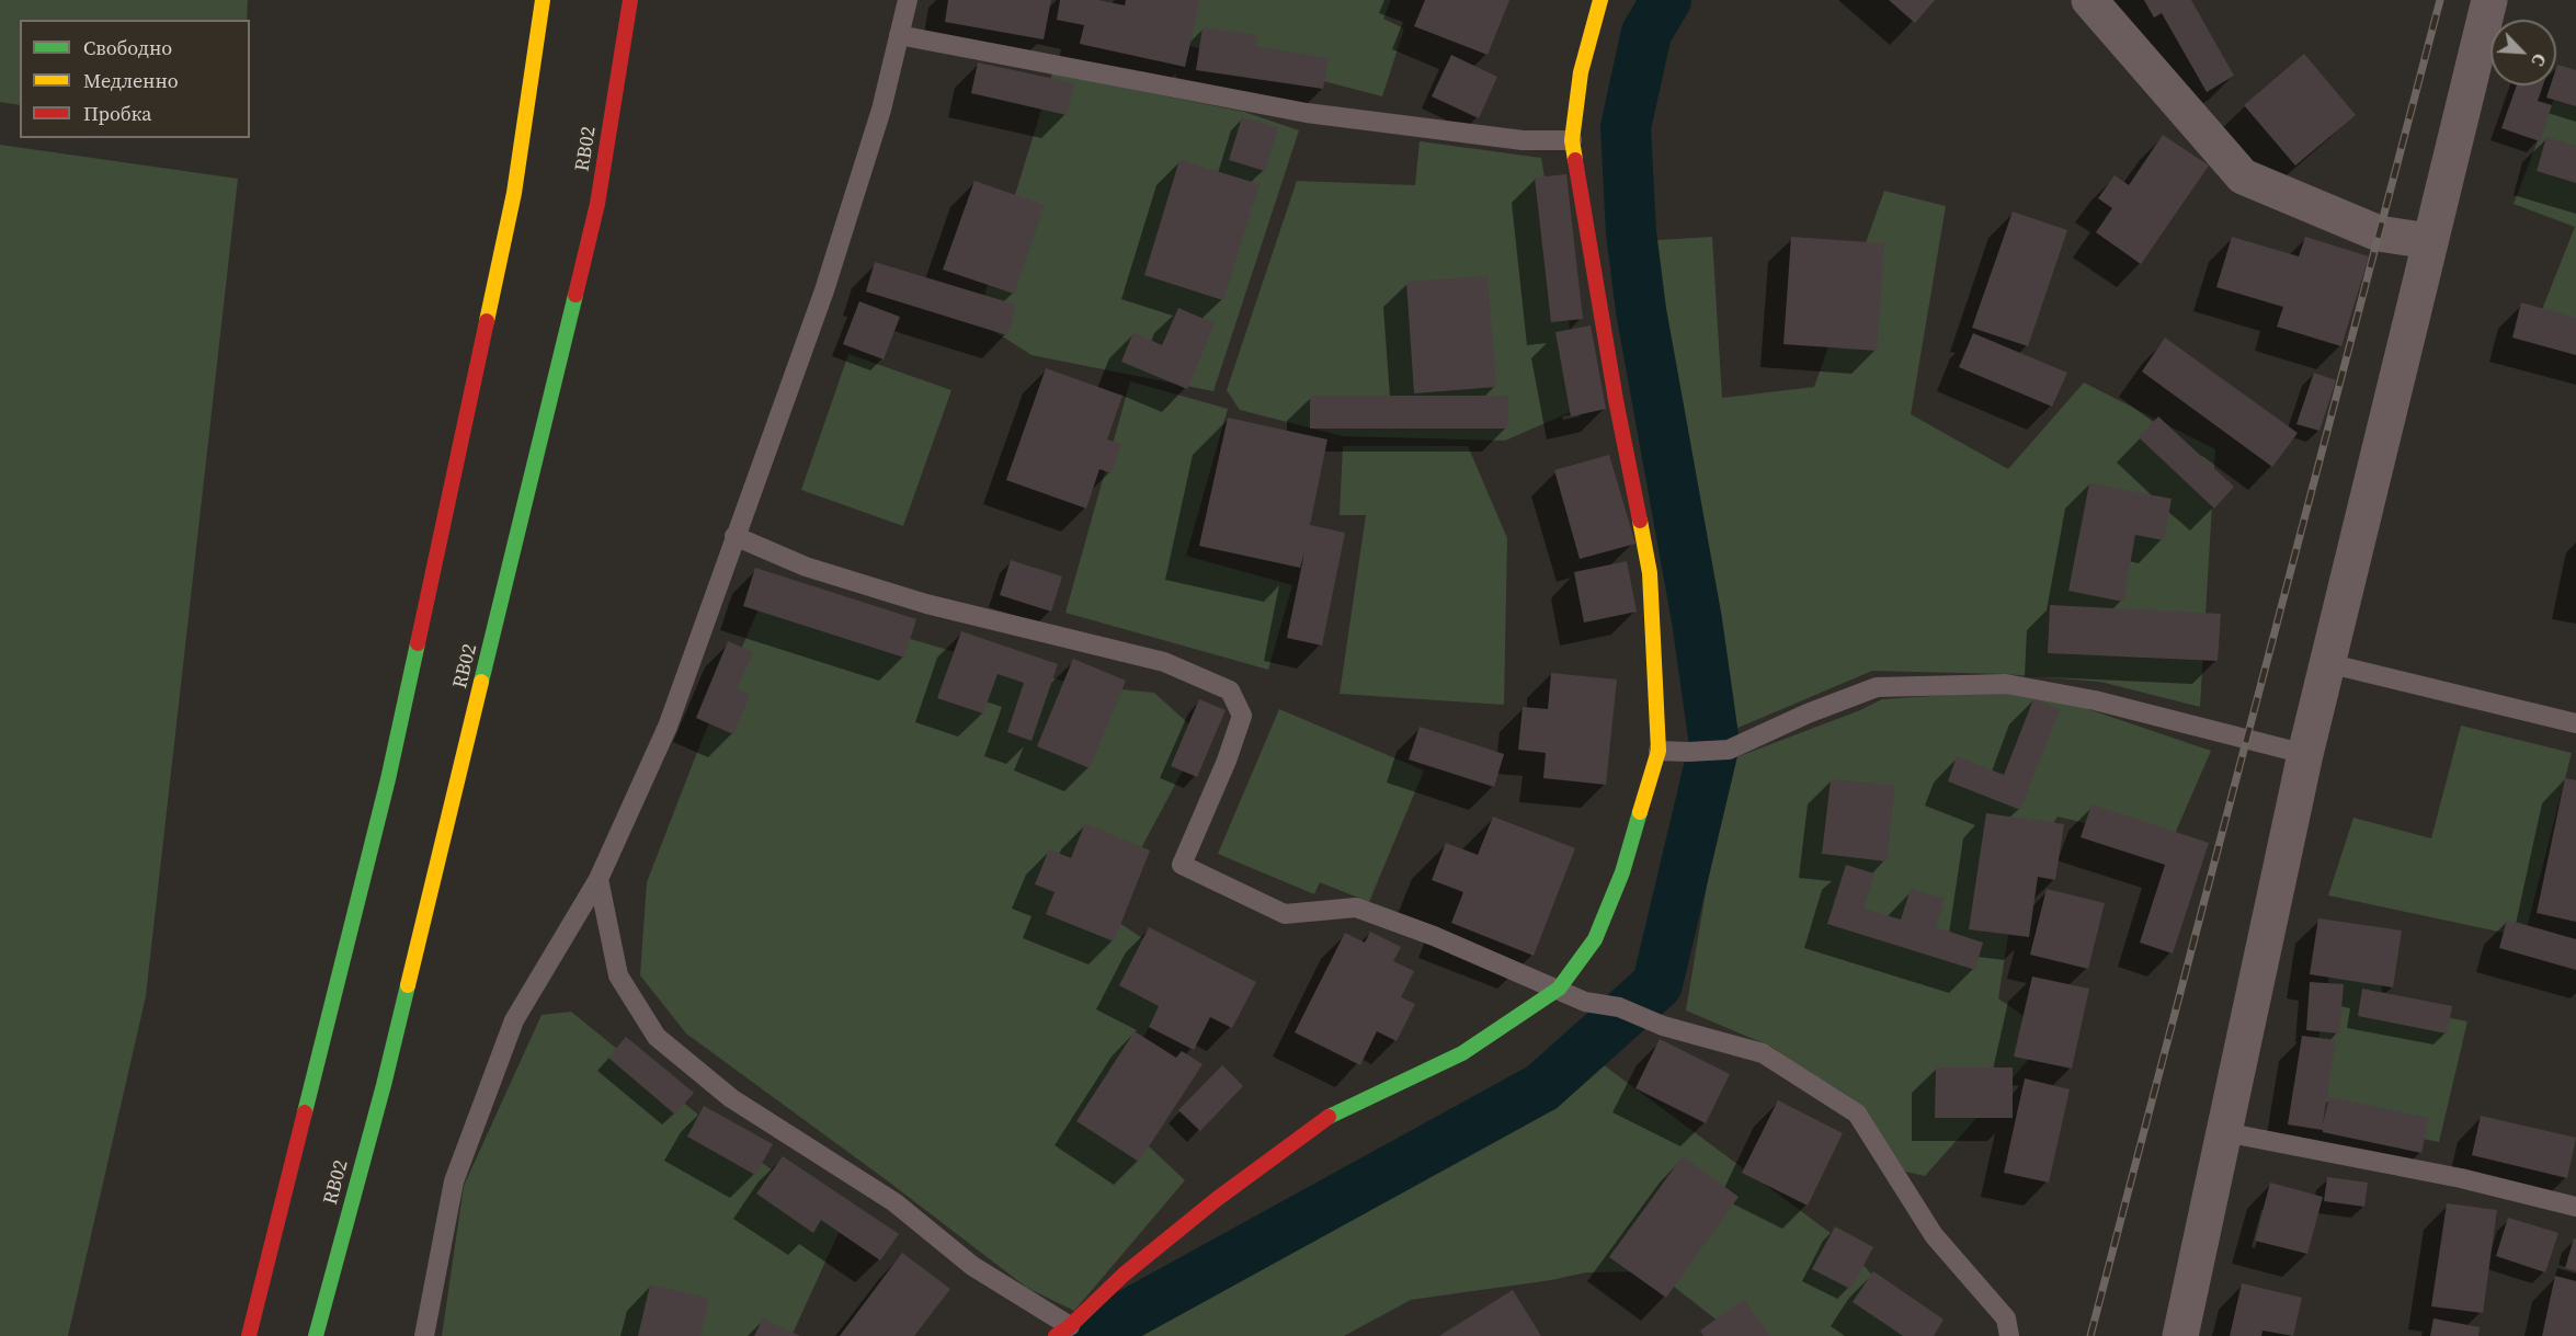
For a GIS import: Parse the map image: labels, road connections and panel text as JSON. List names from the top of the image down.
{
  "streets": {
    "main road": ["RB02"]
  },
  "legend": ["Свободно", "Медленно", "Пробка"],
  "north": "bottom right"
}
